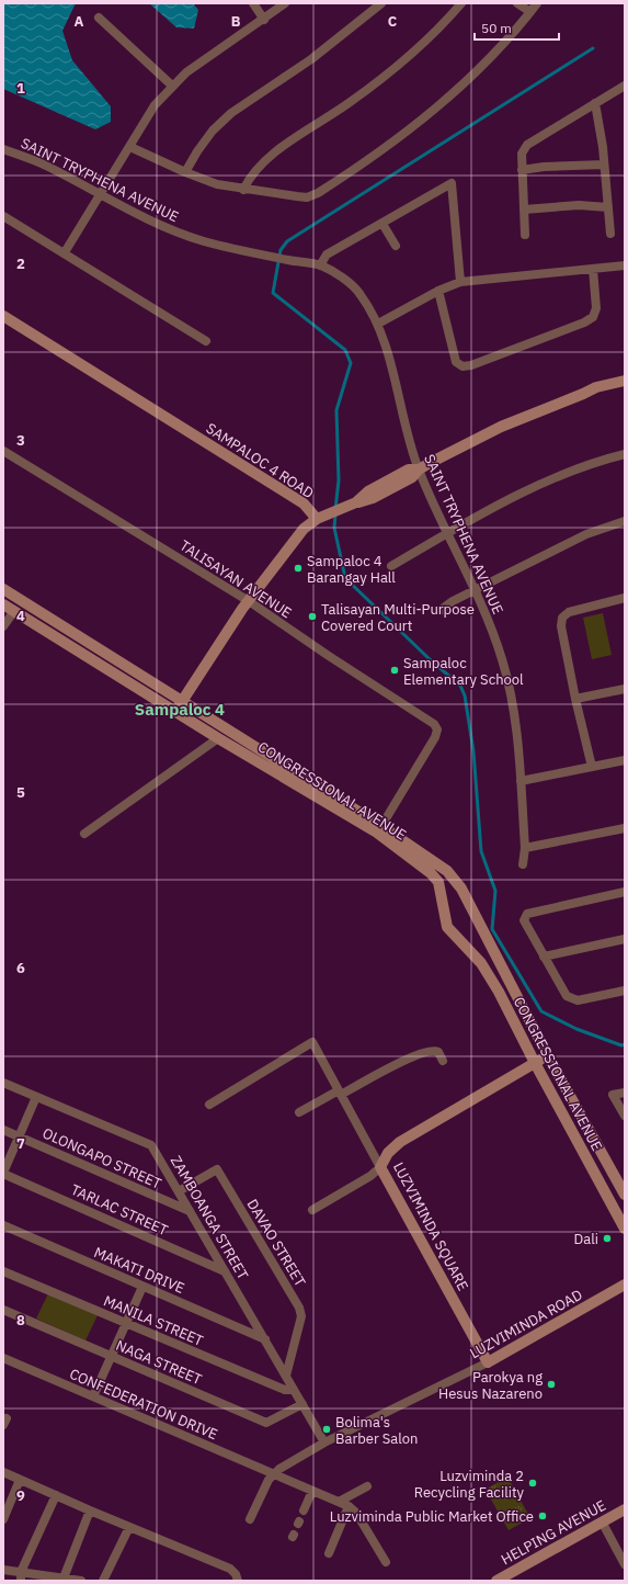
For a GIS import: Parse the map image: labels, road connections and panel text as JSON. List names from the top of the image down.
{
  "streets": {
    "main road": [
      "SAMPALOC 4 ROAD",
      "CONGRESSIONAL AVENUE",
      "LUZVIMINDA SQUARE",
      "LUZVIMINDA ROAD",
      "HELPING AVENUE"
    ],
    "street": [
      "SAINT TRYPHENA AVENUE",
      "TALISAYAN AVENUE",
      "OLONGAPO STREET",
      "TARLAC STREET",
      "ZAMBOANGA STREET",
      "DAVAO STREET",
      "MAKATI DRIVE",
      "MANILA STREET",
      "NAGA STREET",
      "CONFEDERATION DRIVE"
    ]
  },
  "crossings": [
    ["SAMPALOC 4 ROAD", "TALISAYAN AVENUE"],
    ["SAMPALOC 4 ROAD", "CONGRESSIONAL AVENUE"],
    ["TALISAYAN AVENUE", "CONGRESSIONAL AVENUE"],
    ["CONGRESSIONAL AVENUE", "LUZVIMINDA SQUARE"],
    ["OLONGAPO STREET", "ZAMBOANGA STREET"],
    ["TARLAC STREET", "ZAMBOANGA STREET"],
    ["ZAMBOANGA STREET", "DAVAO STREET"],
    ["ZAMBOANGA STREET", "MAKATI DRIVE"],
    ["ZAMBOANGA STREET", "MANILA STREET"],
    ["ZAMBOANGA STREET", "LUZVIMINDA ROAD"],
    ["ZAMBOANGA STREET", "NAGA STREET"],
    ["LUZVIMINDA SQUARE", "LUZVIMINDA ROAD"]
  ],
  "districts": ["Sampaloc 4"],
  "places": [
    "Sampaloc 4 Barangay Hall",
    "Talisayan Multi-Purpose Covered Court",
    "Sampaloc Elementary School",
    "Dali",
    "Parokya ng Hesus Nazareno",
    "Bolima's Barber Salon",
    "Luzviminda 2 Recycling Facility",
    "Luzviminda Public Market Office"
  ],
  "scale_bar": "50 m",
  "grid": {
    "columns": ["A", "B", "C"],
    "rows": [
      "1",
      "2",
      "3",
      "4",
      "5",
      "6",
      "7",
      "8",
      "9"
    ]
  }
}
